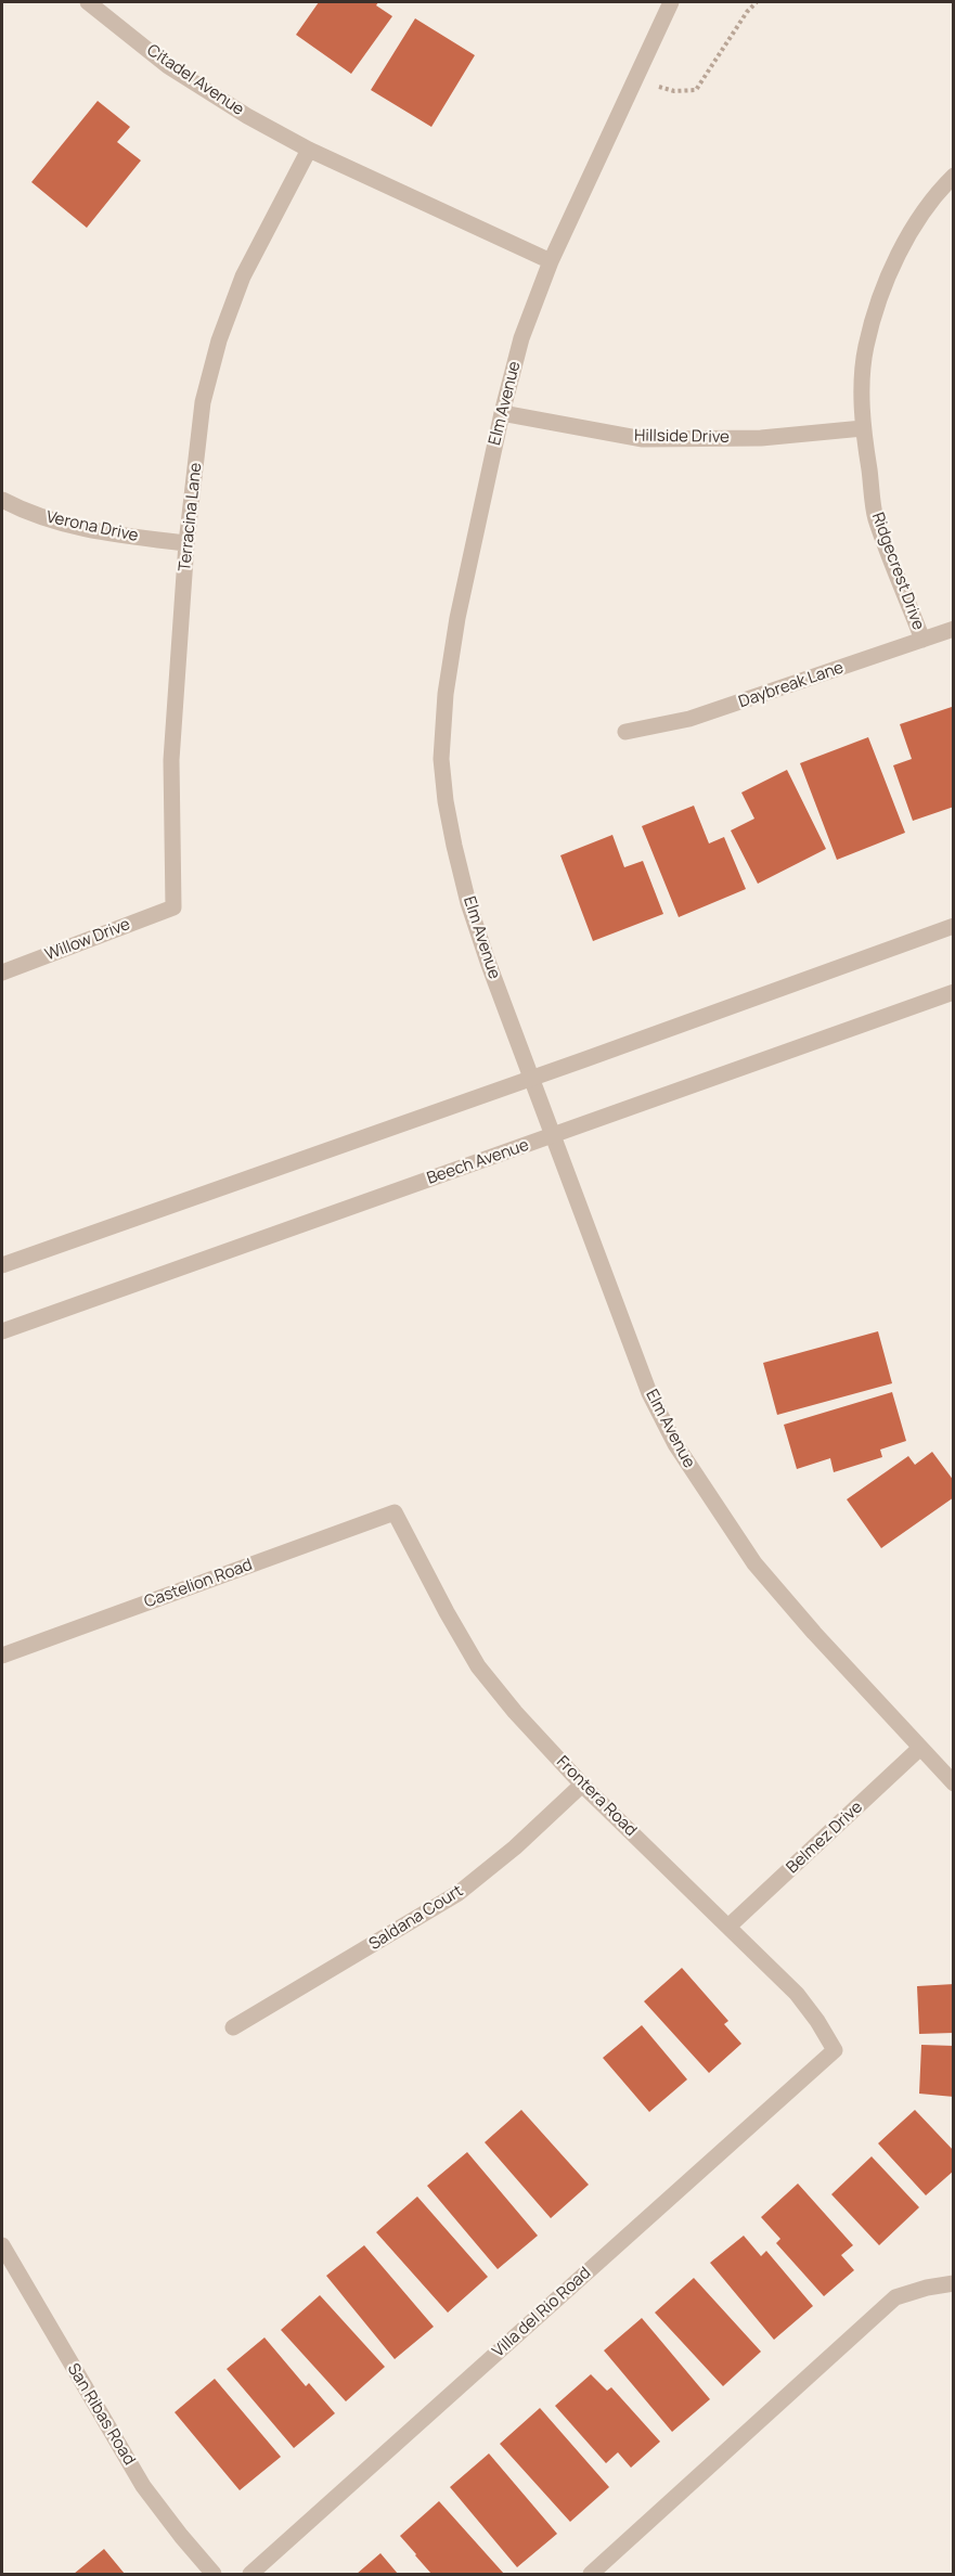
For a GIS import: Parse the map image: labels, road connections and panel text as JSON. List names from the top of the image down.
{
  "streets": {
    "street": [
      "Citadel Avenue",
      "Elm Avenue",
      "Hillside Drive",
      "Terracina Lane",
      "Verona Drive",
      "Ridgecrest Drive",
      "Daybreak Lane",
      "Willow Drive",
      "Beech Avenue",
      "Castelion Road",
      "Frontera Road",
      "Belmez Drive",
      "Saldana Court",
      "Villa del Rio Road",
      "San Ribas Road"
    ]
  },
  "crossings": [
    ["Citadel Avenue", "Terracina Lane"],
    ["Elm Avenue", "Hillside Drive"],
    ["Elm Avenue", "Beech Avenue"],
    ["Elm Avenue", "Belmez Drive"],
    ["Hillside Drive", "Ridgecrest Drive"],
    ["Terracina Lane", "Verona Drive"],
    ["Terracina Lane", "Willow Drive"],
    ["Ridgecrest Drive", "Daybreak Lane"],
    ["Castelion Road", "Frontera Road"],
    ["Frontera Road", "Belmez Drive"],
    ["Frontera Road", "Saldana Court"],
    ["Frontera Road", "Villa del Rio Road"]
  ]
}
